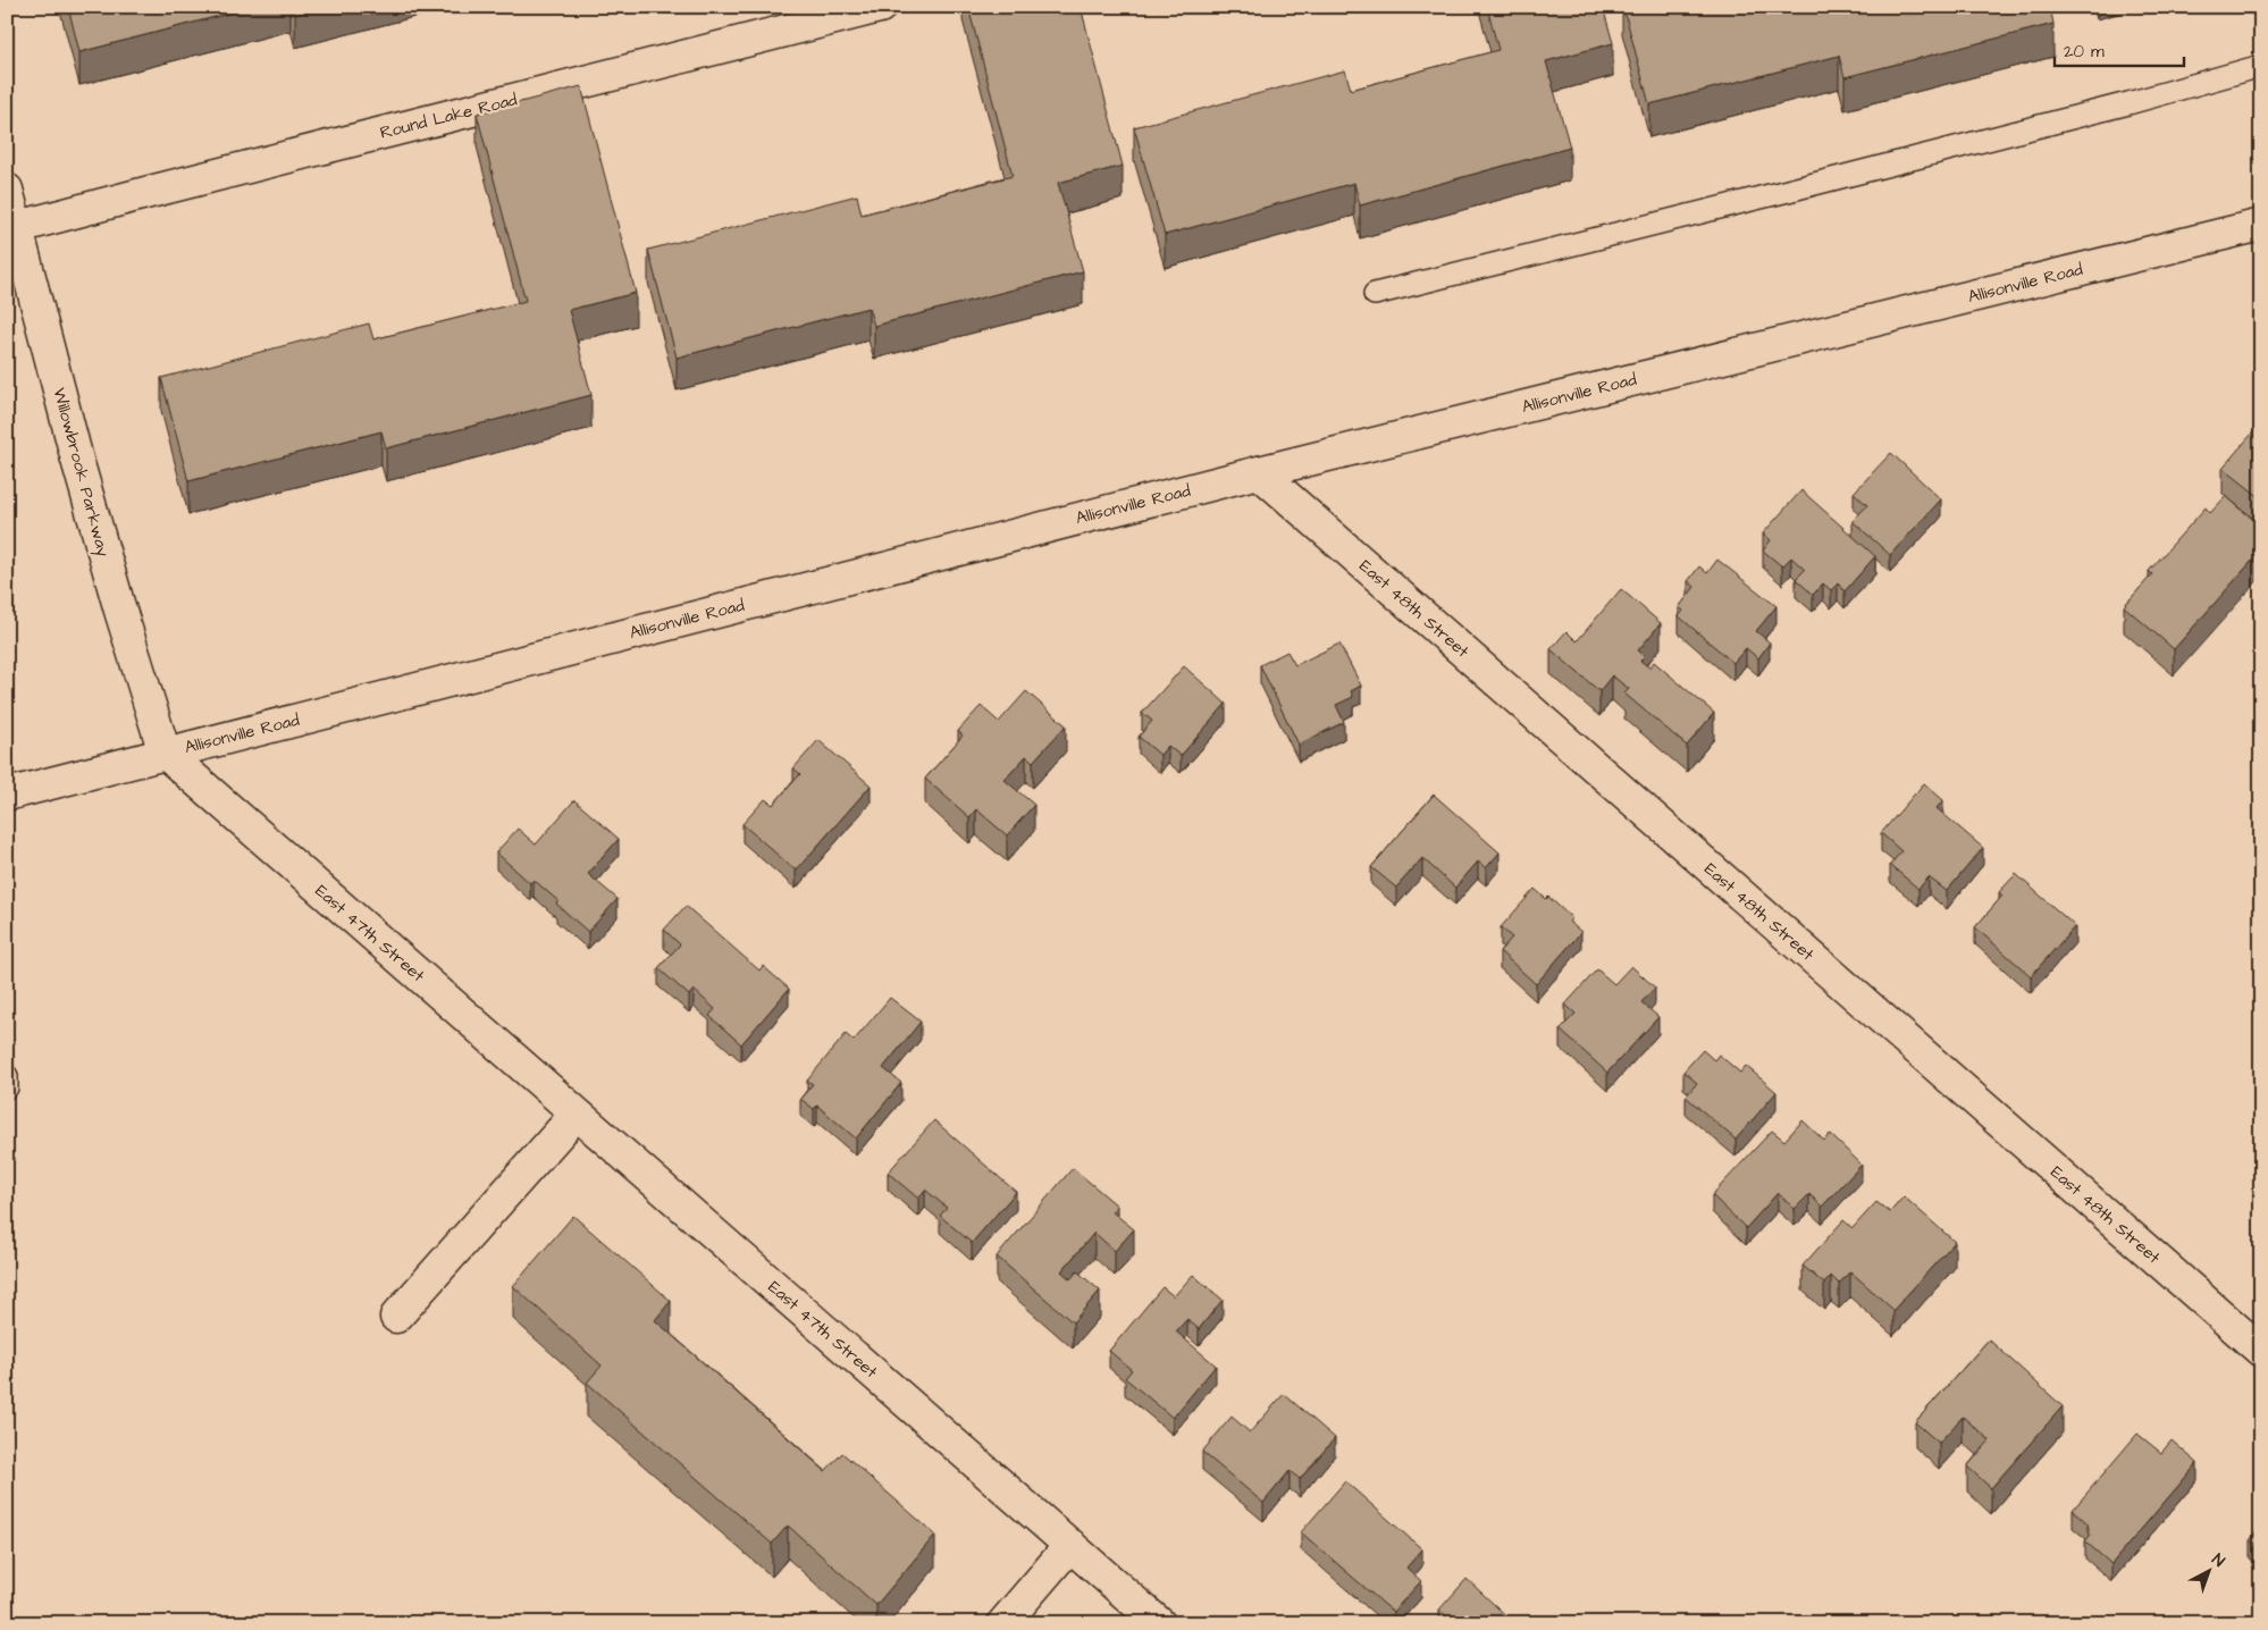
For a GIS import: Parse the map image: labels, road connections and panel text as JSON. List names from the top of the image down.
{
  "streets": {
    "street": [
      "Round Lake Road",
      "Allisonville Road",
      "Willowbrook Parkway",
      "East 48th Street",
      "East 47th Street"
    ]
  },
  "crossings": [
    ["Round Lake Road", "Willowbrook Parkway"],
    ["Allisonville Road", "Willowbrook Parkway"],
    ["Allisonville Road", "East 48th Street"],
    ["Allisonville Road", "East 47th Street"],
    ["Willowbrook Parkway", "East 47th Street"]
  ],
  "scale_bar": "20 m",
  "north": "top right"
}
